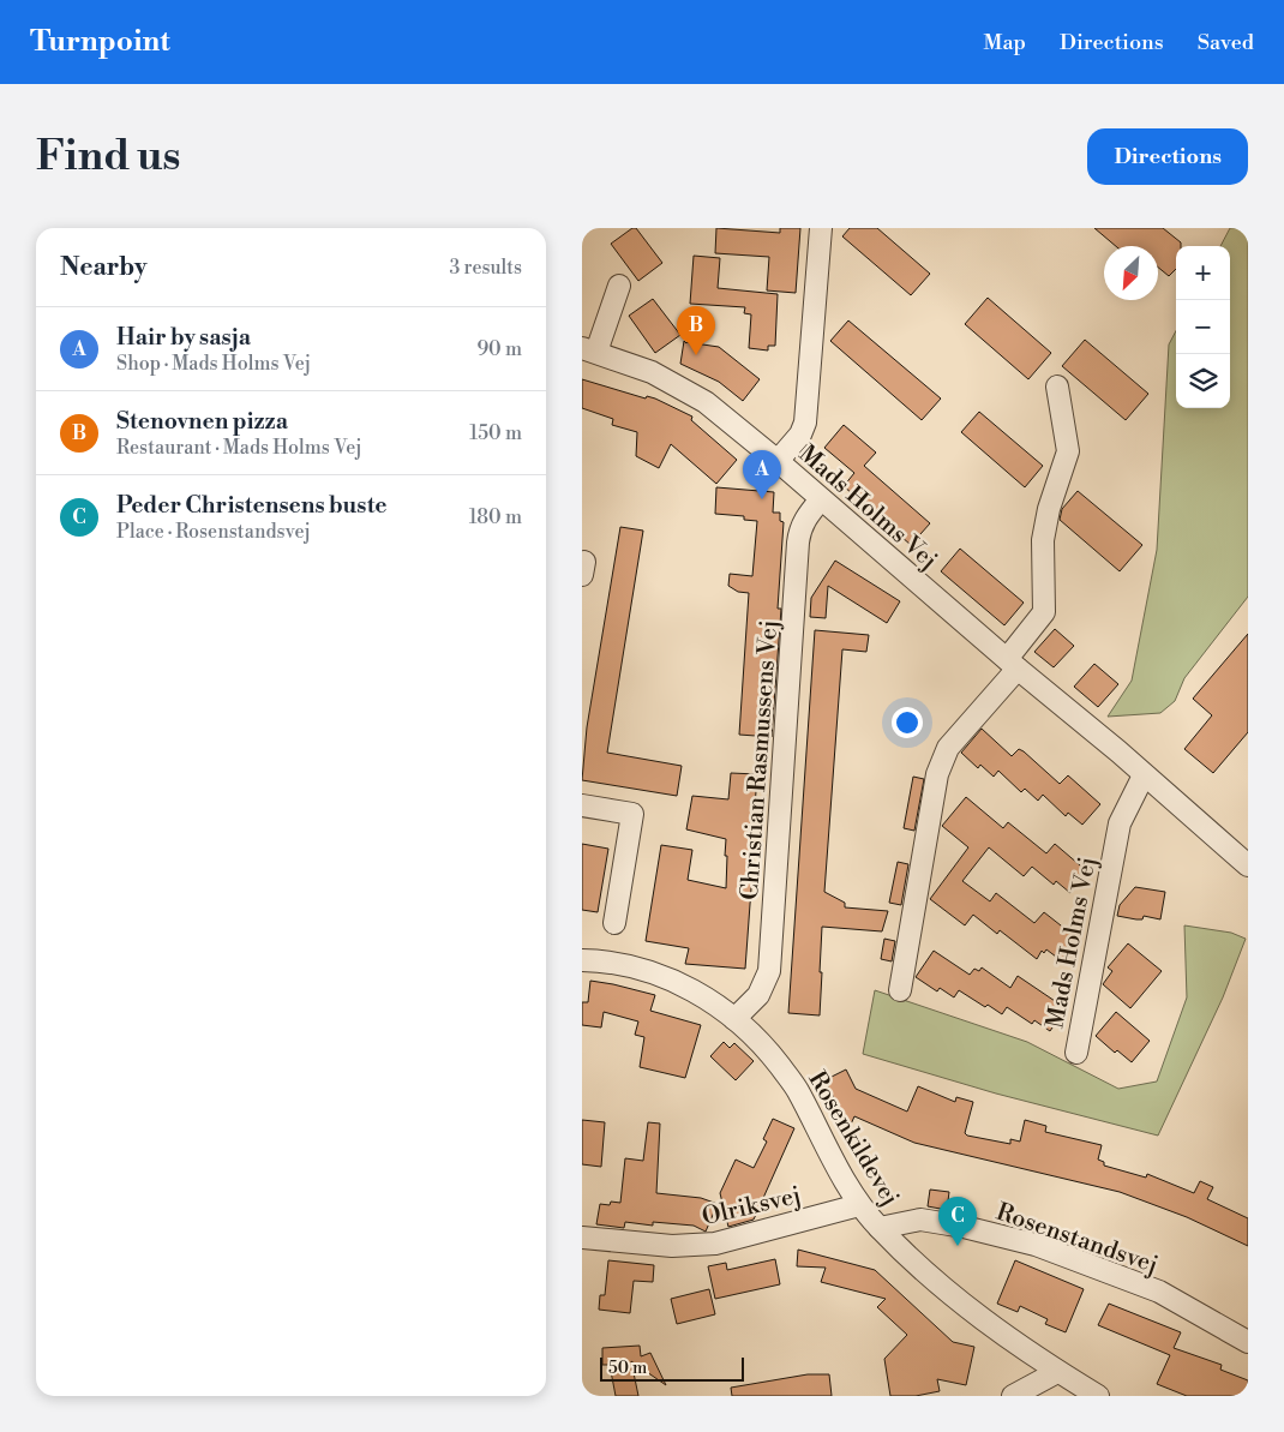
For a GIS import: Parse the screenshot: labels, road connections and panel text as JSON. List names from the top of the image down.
{
  "streets": {
    "street": [
      "Mads Holms Vej",
      "Christian Rasmussens Vej",
      "Rosenkildevej",
      "Olriksvej",
      "Rosenstandsvej"
    ]
  },
  "crossings": [
    ["Mads Holms Vej", "Christian Rasmussens Vej"],
    ["Christian Rasmussens Vej", "Rosenkildevej"],
    ["Rosenkildevej", "Olriksvej"],
    ["Rosenkildevej", "Rosenstandsvej"]
  ],
  "scale_bar": "50 m",
  "north": "bottom left",
  "page": {
    "header": "Turnpoint",
    "nav": ["Map", "Directions", "Saved"],
    "buttons": "Directions",
    "title": "Find us",
    "heading": ["Nearby", "3 results"],
    "map_buttons": ["+", "−"],
    "list": [
      {
        "mark": "A",
        "name": "Hair by sasja",
        "note": "Shop · Mads Holms Vej",
        "value": "90 m"
      },
      {
        "mark": "B",
        "name": "Stenovnen pizza",
        "note": "Restaurant · Mads Holms Vej",
        "value": "150 m"
      },
      {
        "mark": "C",
        "name": "Peder Christensens buste",
        "note": "Place · Rosenstandsvej",
        "value": "180 m"
      }
    ],
    "pins": ["B", "A", "C"],
    "scale": "50 m"
  }
}
